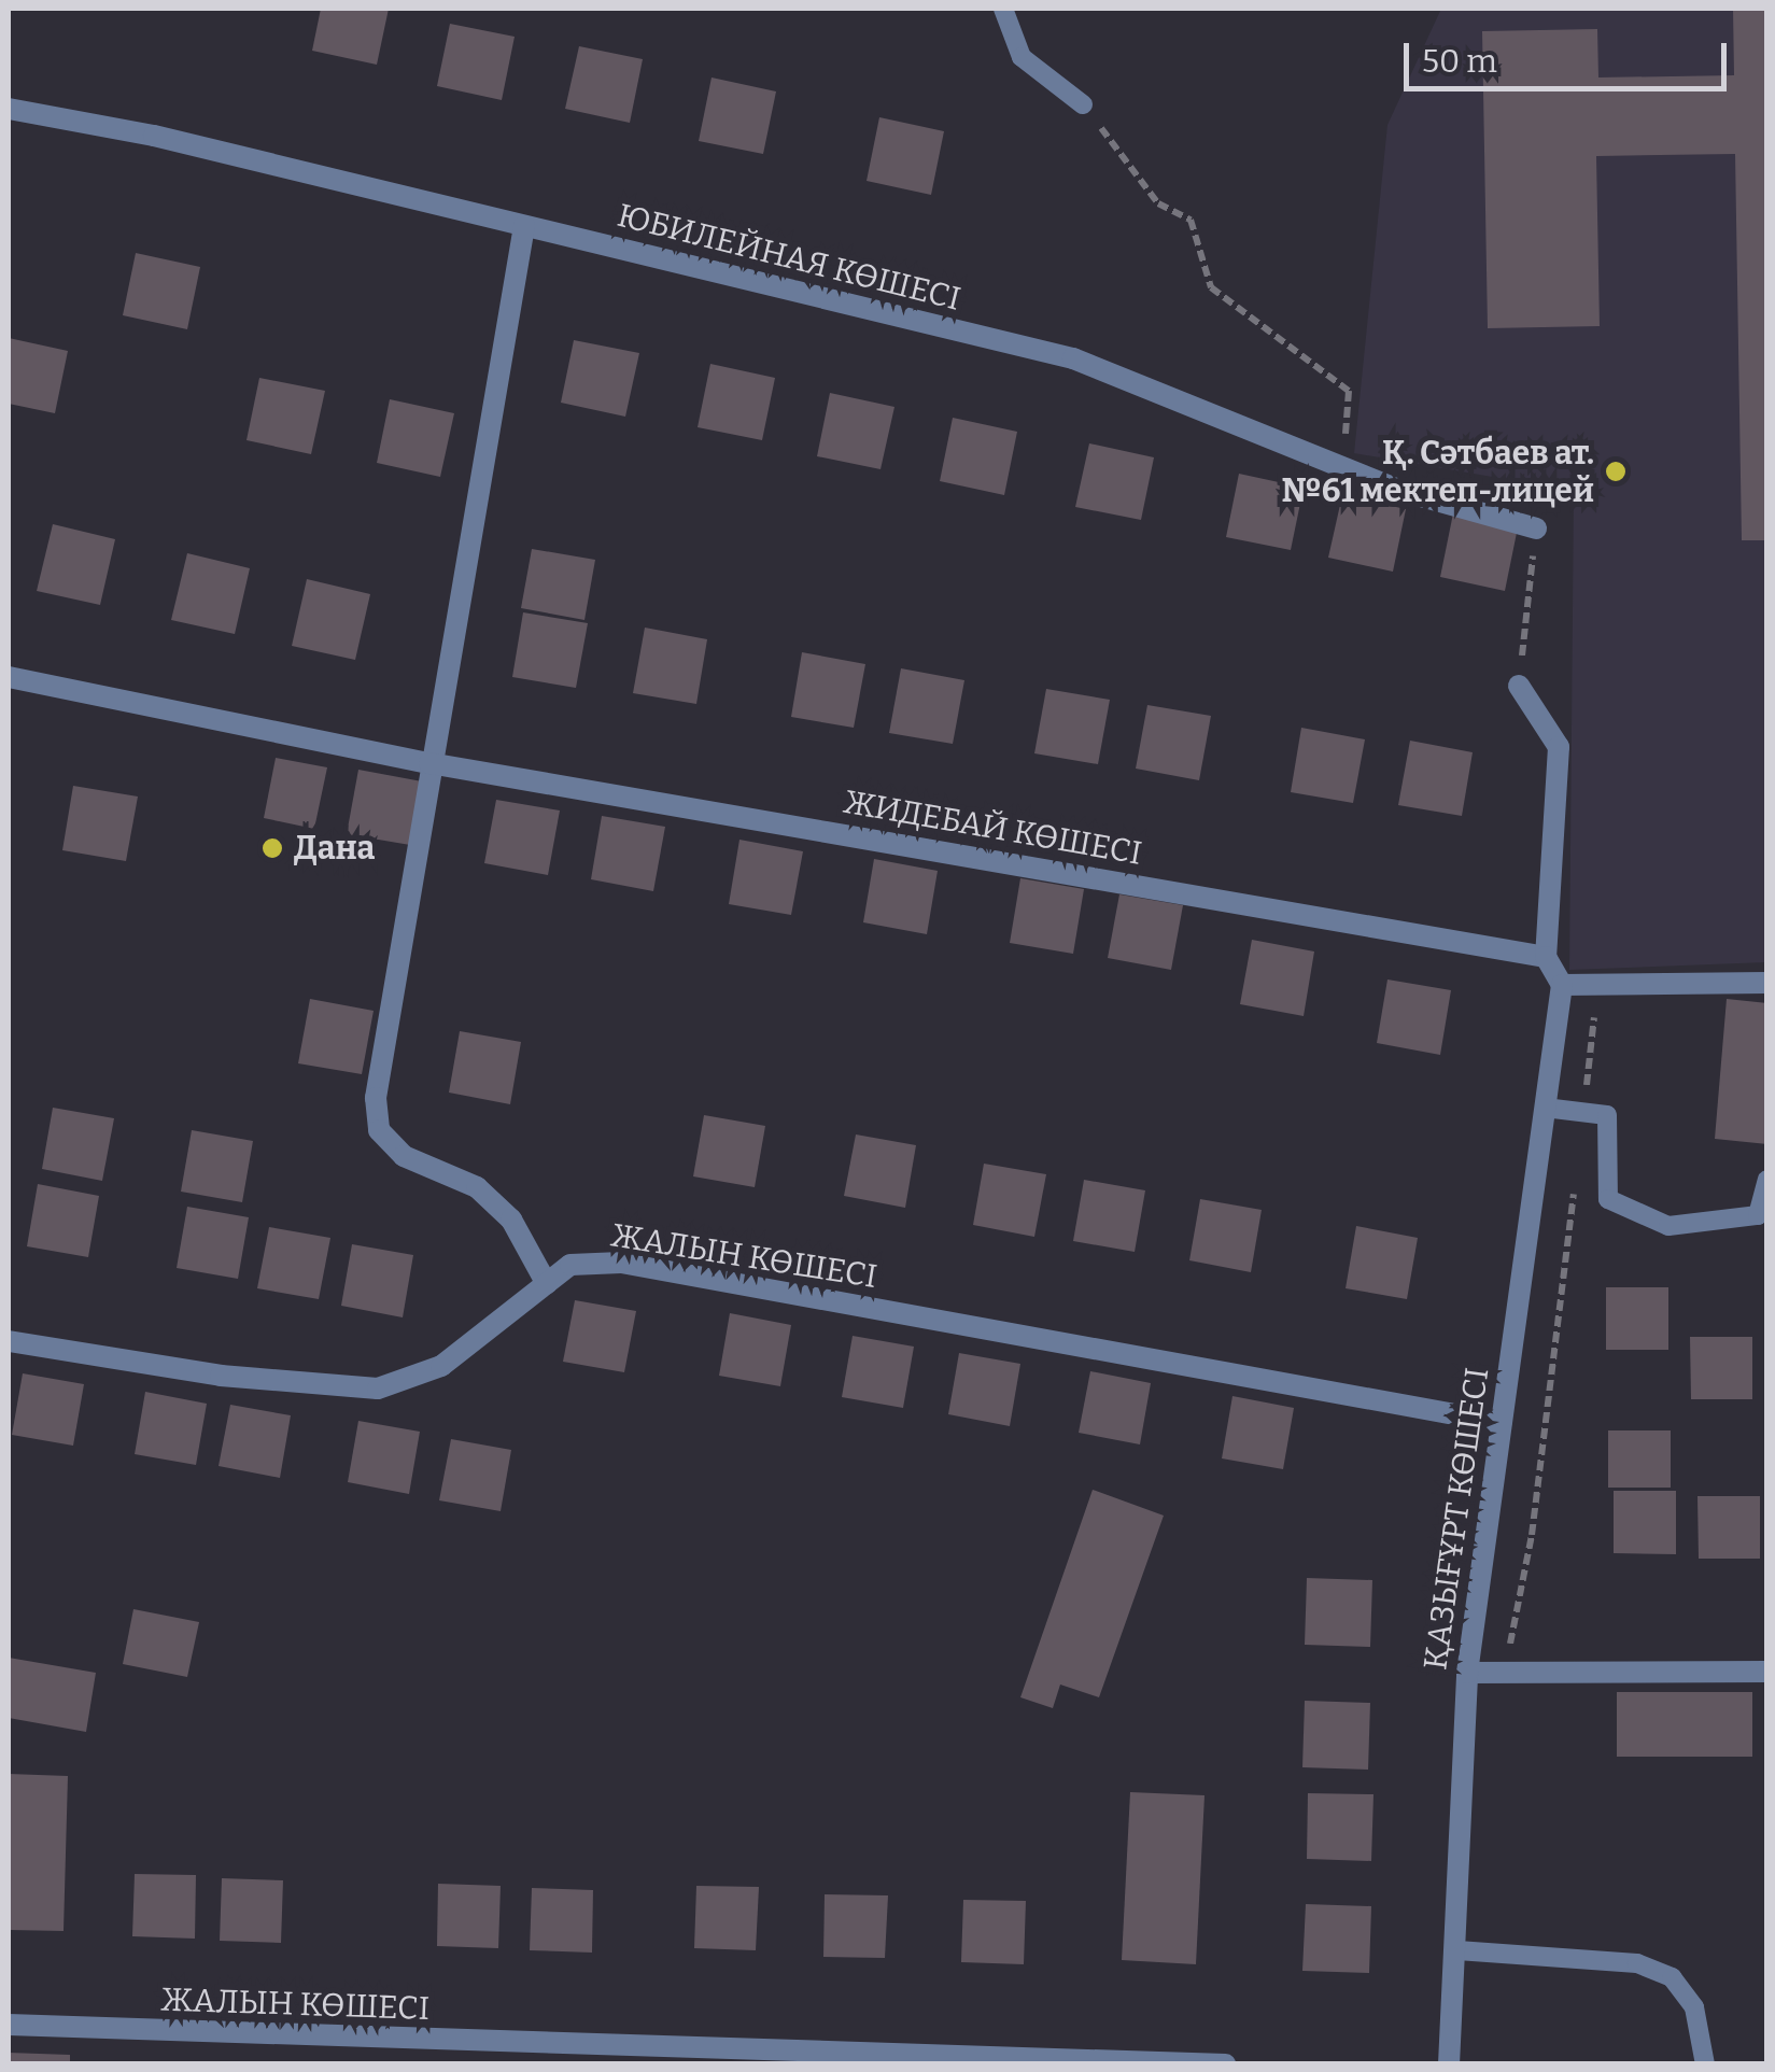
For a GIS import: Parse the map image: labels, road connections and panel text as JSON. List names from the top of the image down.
{
  "streets": {
    "street": [
      "ЮБИЛЕЙНАЯ КӨШЕСІ",
      "ЖИДЕБАЙ КӨШЕСІ",
      "ЖАЛЫН КӨШЕСІ",
      "ҚАЗЫҒҰРТ КӨШЕСІ"
    ]
  },
  "crossings": [
    ["ЖАЛЫН КӨШЕСІ", "ҚАЗЫҒҰРТ КӨШЕСІ"]
  ],
  "places": ["Қ. Сәтбаев ат. №61 мектеп-лицей", "Дана"],
  "scale_bar": "50 m"
}
